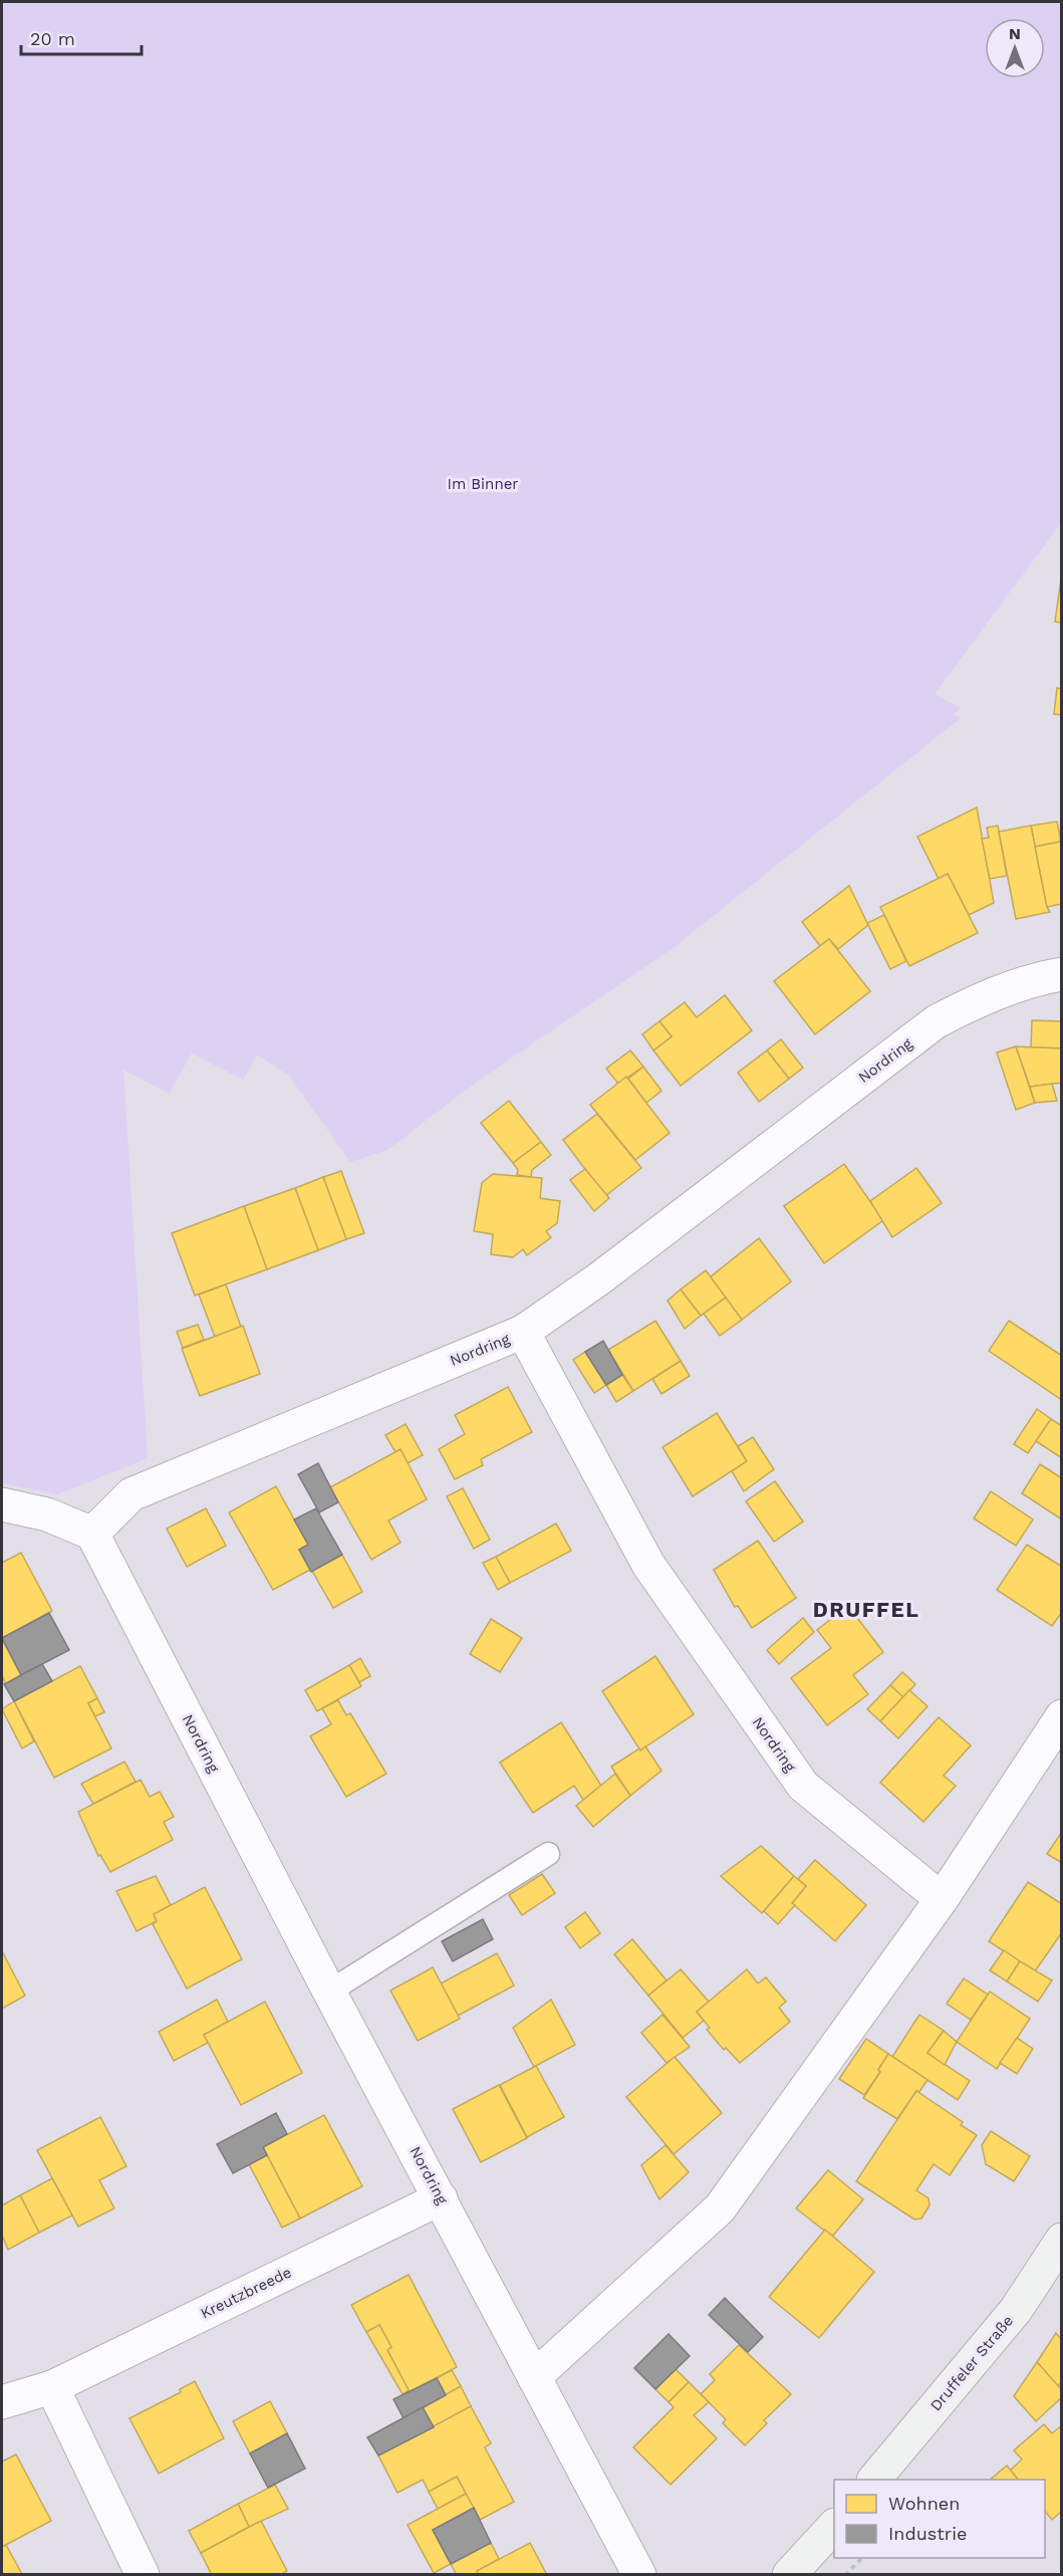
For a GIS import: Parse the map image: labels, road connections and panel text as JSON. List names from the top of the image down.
{
  "streets": {
    "street": ["Nordring", "Kreutzbreede", "Druffeler Straße"]
  },
  "crossings": [
    ["Nordring", "Kreutzbreede"]
  ],
  "districts": ["DRUFFEL"],
  "parks": ["Im Binner"],
  "legend": ["Wohnen", "Industrie"],
  "scale_bar": "20 m",
  "north": "top"
}
